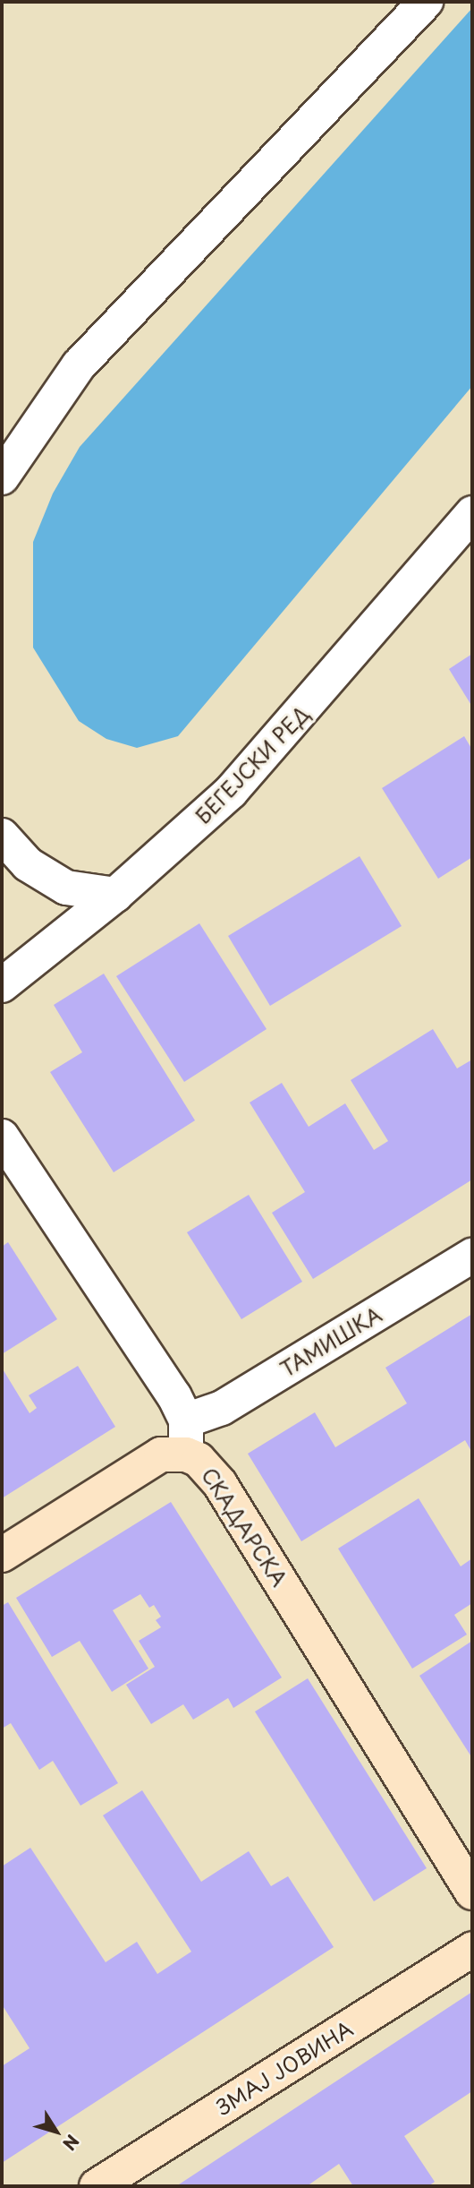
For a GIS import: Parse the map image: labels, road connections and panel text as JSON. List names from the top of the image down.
{
  "streets": {
    "street": [
      "БЕГЕЈСКИ РЕД",
      "ТАМИШКА",
      "СКАДАРСКА",
      "ЗМАЈ ЈОВИНА"
    ]
  },
  "crossings": [
    ["ТАМИШКА", "СКАДАРСКА"]
  ],
  "north": "bottom right"
}
